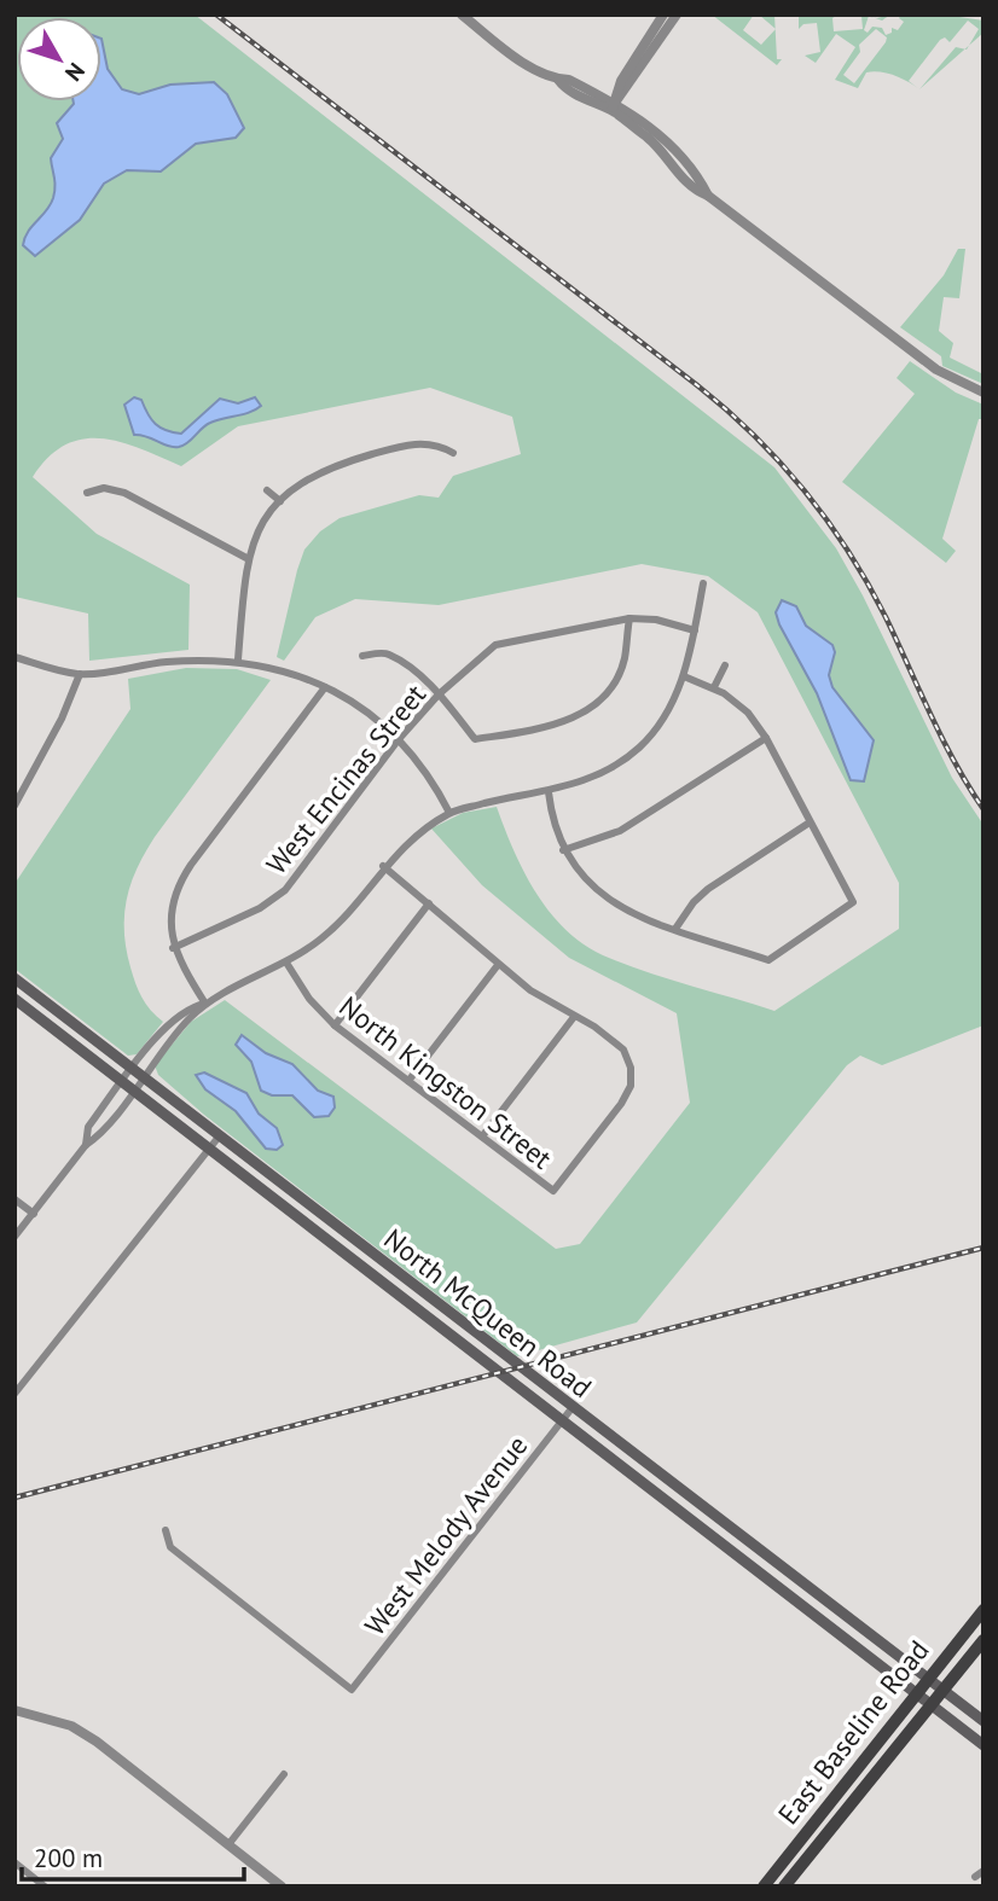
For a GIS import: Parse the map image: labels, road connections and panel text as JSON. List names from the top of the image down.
{
  "streets": {
    "main road": ["North McQueen Road", "East Baseline Road"],
    "street": ["West Encinas Street", "North Kingston Street", "West Melody Avenue"]
  },
  "crossings": [
    ["North McQueen Road", "West Melody Avenue"],
    ["North McQueen Road", "East Baseline Road"]
  ],
  "scale_bar": "200 m",
  "north": "bottom right"
}
